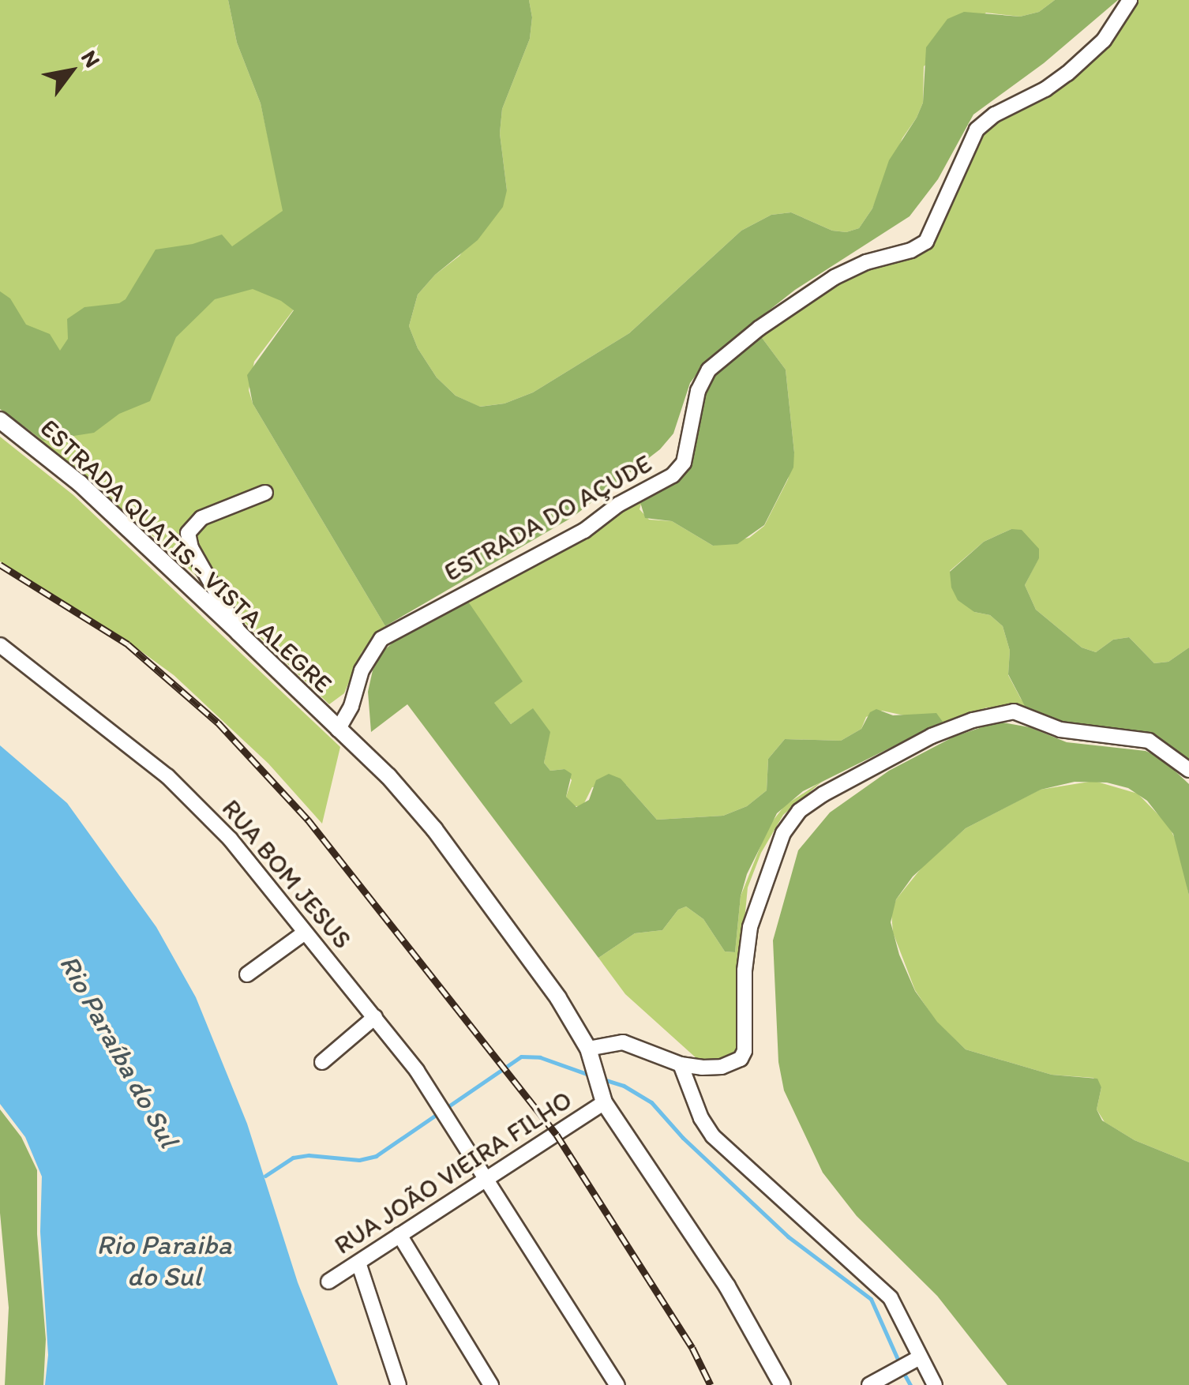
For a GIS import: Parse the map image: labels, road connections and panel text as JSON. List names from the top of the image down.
{
  "streets": {
    "street": [
      "ESTRADA DO AÇUDE",
      "ESTRADA QUATIS - VISTA ALEGRE",
      "RUA BOM JESUS",
      "RUA JOÃO VIEIRA FILHO"
    ]
  },
  "crossings": [
    ["ESTRADA DO AÇUDE", "ESTRADA QUATIS - VISTA ALEGRE"],
    ["ESTRADA QUATIS - VISTA ALEGRE", "RUA JOÃO VIEIRA FILHO"],
    ["RUA BOM JESUS", "RUA JOÃO VIEIRA FILHO"]
  ],
  "water": ["Rio Paraíba do Sul", "Rio Paraiba do Sul"],
  "north": "top right"
}
